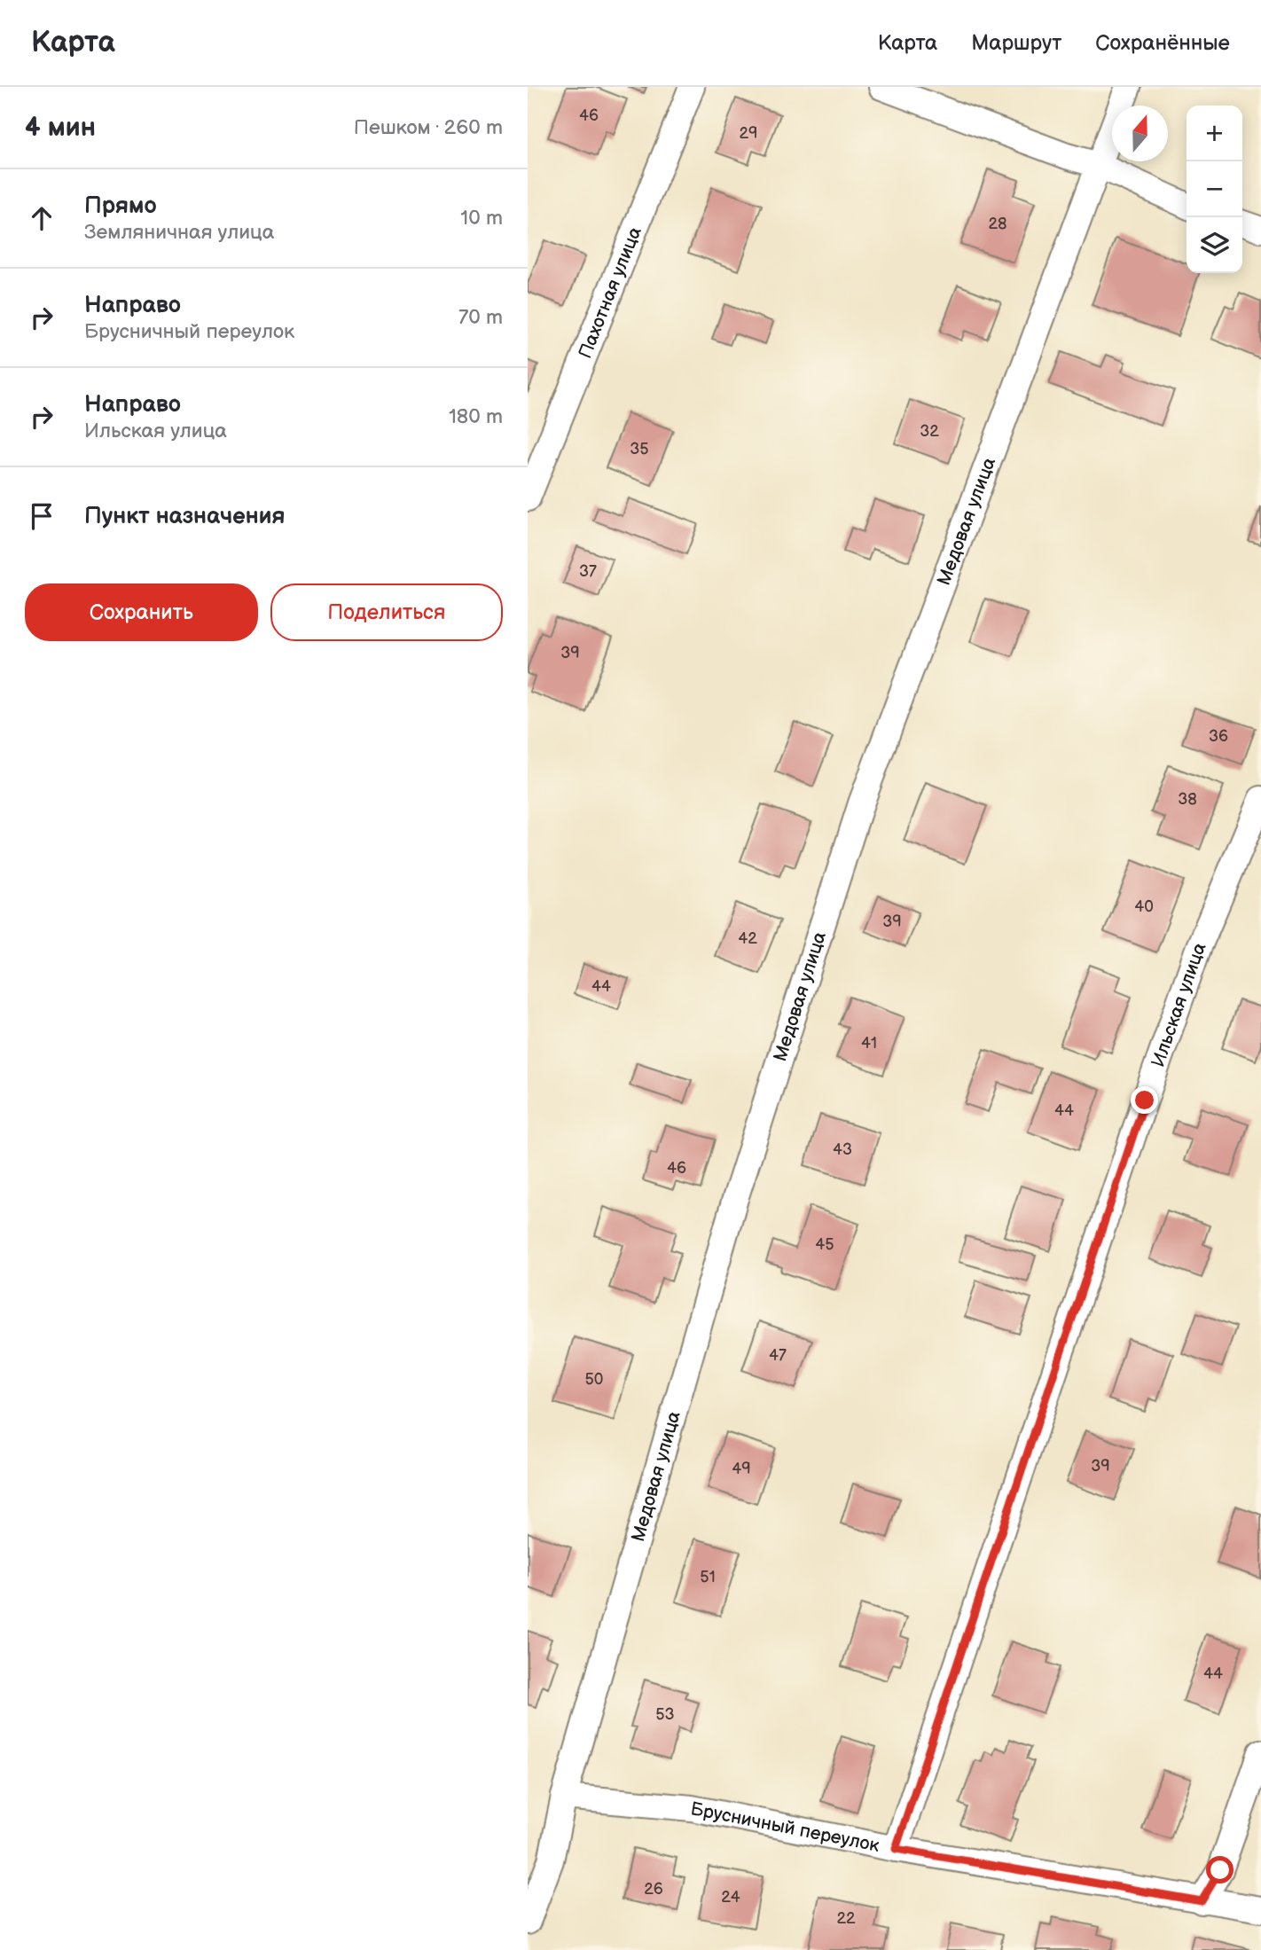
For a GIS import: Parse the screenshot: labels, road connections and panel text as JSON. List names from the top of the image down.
{
  "streets": {
    "street": [
      "Пахотная улица",
      "Медовая улица",
      "Ильская улица",
      "Брусничный переулок"
    ]
  },
  "crossings": [
    ["Медовая улица", "Брусничный переулок"],
    ["Ильская улица", "Брусничный переулок"]
  ],
  "house_numbers": [
    "46",
    "29",
    "28",
    "32",
    "35",
    "37",
    "39",
    "36",
    "38",
    "40",
    "39",
    "42",
    "44",
    "41",
    "44",
    "43",
    "46",
    "45",
    "47",
    "50",
    "39",
    "49",
    "51",
    "44",
    "53",
    "26",
    "24",
    "22"
  ],
  "north": "top",
  "page": {
    "header": "Карта",
    "nav": ["Карта", "Маршрут", "Сохранённые"],
    "heading": ["4 мин", "Пешком · 260 m"],
    "map_buttons": ["+", "−"],
    "list": [
      ["Прямо", "Земляничная улица", "10 m"],
      ["Направо", "Брусничный переулок", "70 m"],
      ["Направо", "Ильская улица", "180 m"],
      "Пункт назначения"
    ],
    "buttons": ["Сохранить", "Поделиться"]
  }
}
